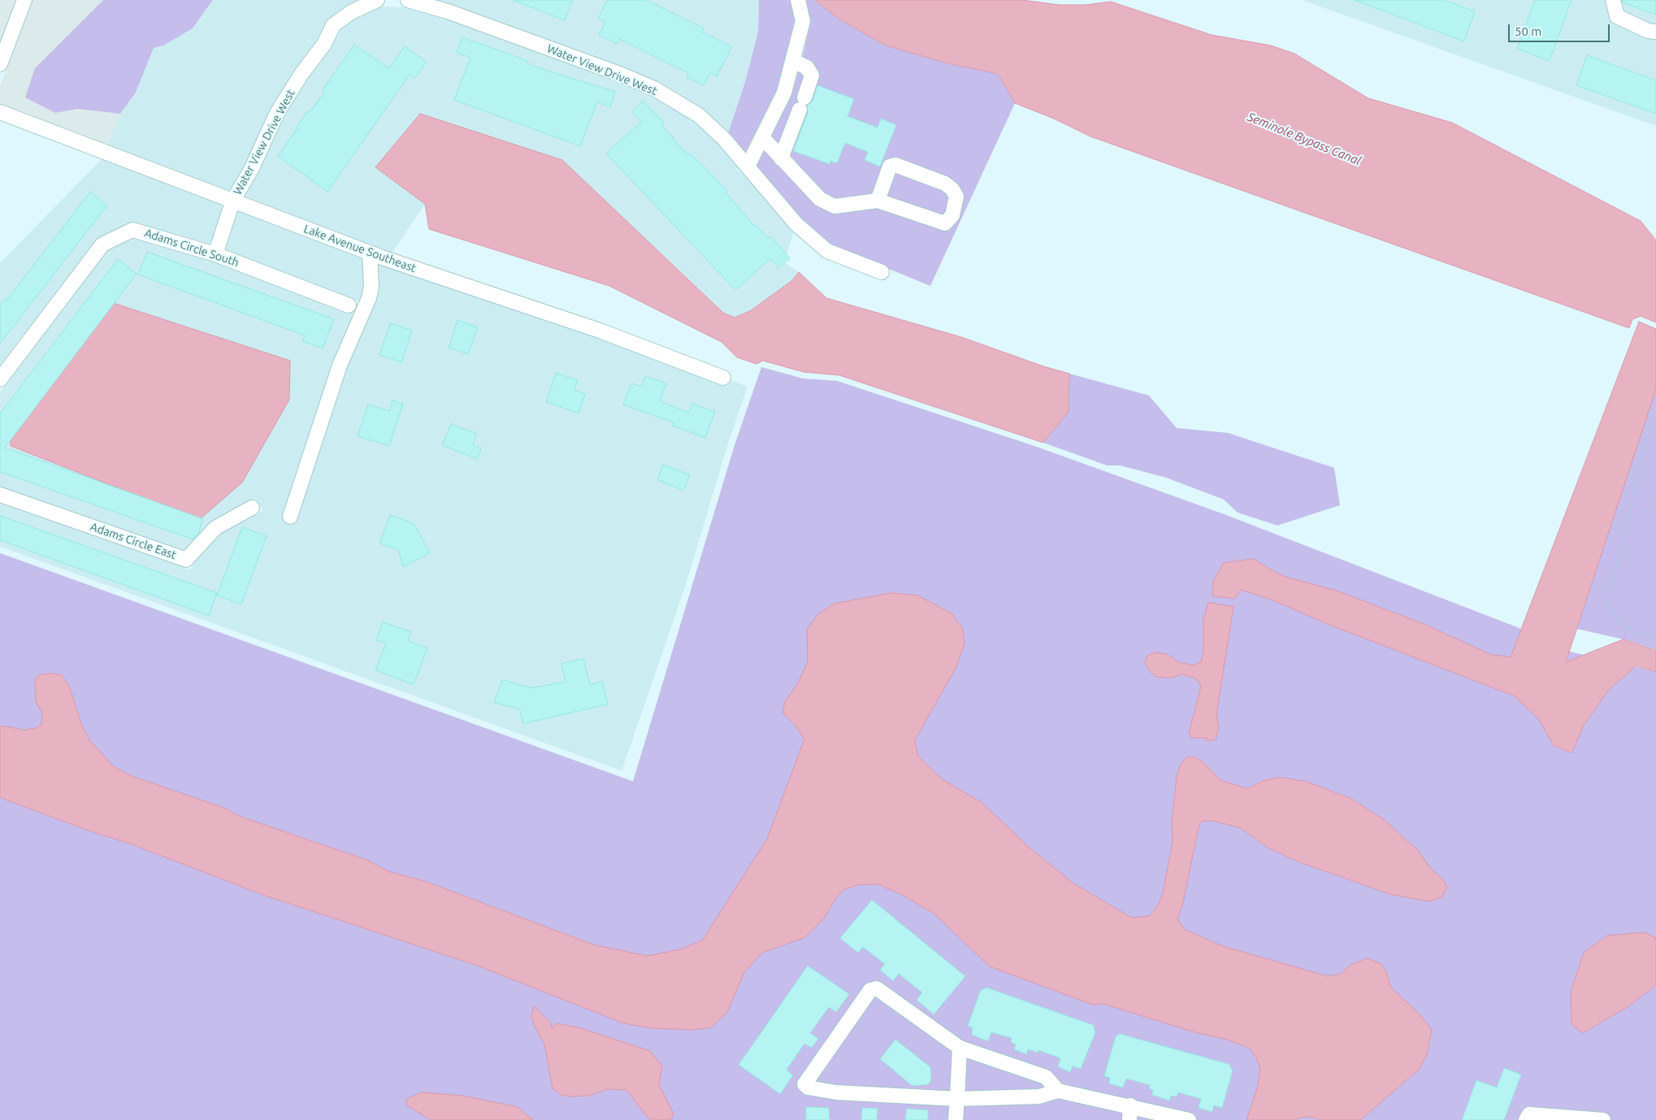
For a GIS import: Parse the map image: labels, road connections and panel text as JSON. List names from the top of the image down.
{
  "streets": {
    "street": [
      "Water View Drive West",
      "Adams Circle South",
      "Lake Avenue Southeast",
      "Adams Circle East"
    ]
  },
  "crossings": [
    ["Water View Drive West", "Adams Circle South"],
    ["Water View Drive West", "Lake Avenue Southeast"]
  ],
  "water": ["Seminole Bypass Canal"],
  "scale_bar": "50 m"
}
